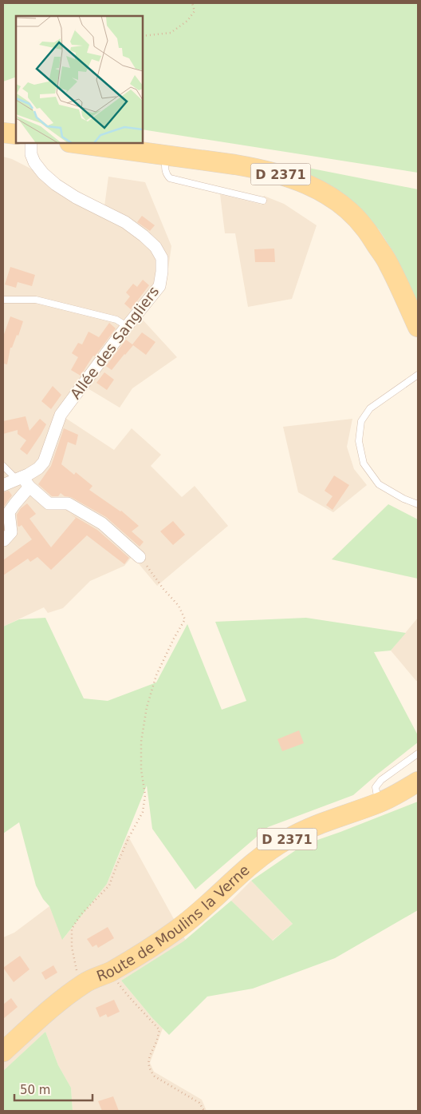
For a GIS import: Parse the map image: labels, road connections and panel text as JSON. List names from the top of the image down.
{
  "streets": {
    "main road": ["D 2371", "Route de Moulins la Verne"],
    "street": ["Allée des Sangliers"]
  },
  "scale_bar": "50 m"
}
